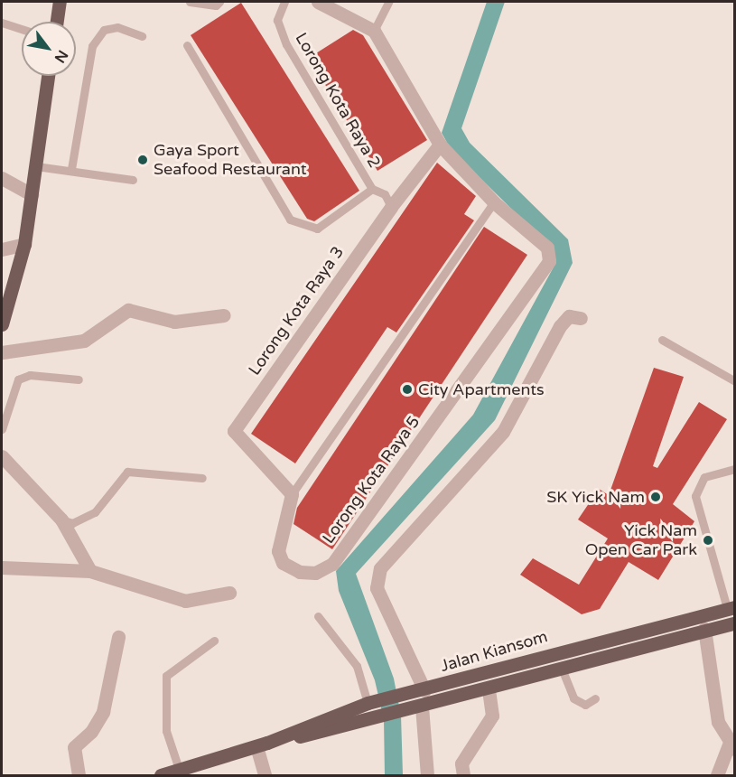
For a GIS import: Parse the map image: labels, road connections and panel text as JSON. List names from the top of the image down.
{
  "streets": {
    "main road": ["Jalan Kiansom"],
    "street": ["Lorong Kota Raya 3", "Lorong Kota Raya 5"],
    "lane": ["Lorong Kota Raya 2"]
  },
  "crossings": [
    ["Lorong Kota Raya 2", "Lorong Kota Raya 3"],
    ["Lorong Kota Raya 3", "Lorong Kota Raya 5"]
  ],
  "places": [
    "Gaya Sport Seafood Restaurant",
    "City Apartments",
    "SK Yick Nam",
    "Yick Nam Open Car Park"
  ],
  "north": "bottom right"
}
